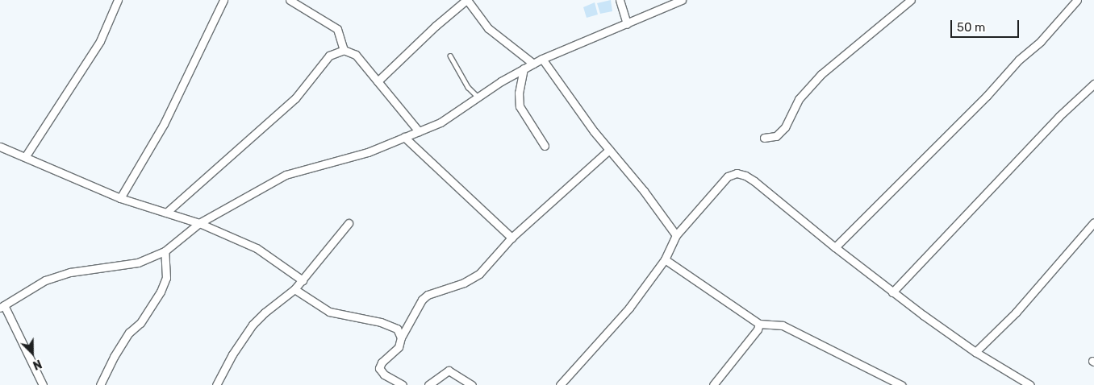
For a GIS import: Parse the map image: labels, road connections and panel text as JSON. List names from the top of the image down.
{
  "scale_bar": "50 m",
  "north": "bottom right"
}
